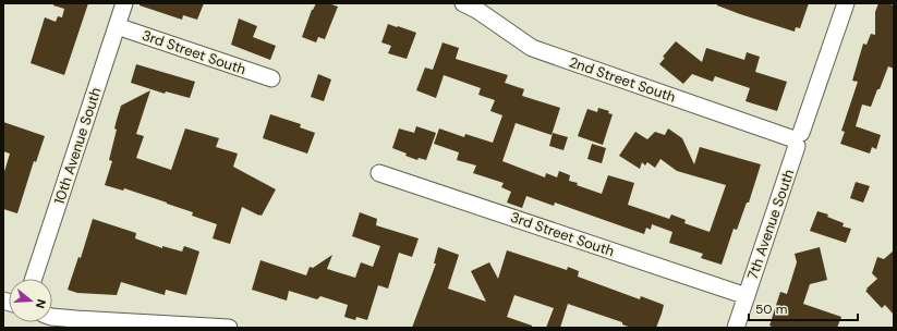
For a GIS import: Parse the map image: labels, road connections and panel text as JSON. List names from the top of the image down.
{
  "streets": {
    "street": [
      "3rd Street South",
      "2nd Street South",
      "10th Avenue South",
      "7th Avenue South"
    ]
  },
  "crossings": [
    ["3rd Street South", "10th Avenue South"],
    ["3rd Street South", "7th Avenue South"],
    ["2nd Street South", "7th Avenue South"]
  ],
  "scale_bar": "50 m",
  "north": "right"
}
